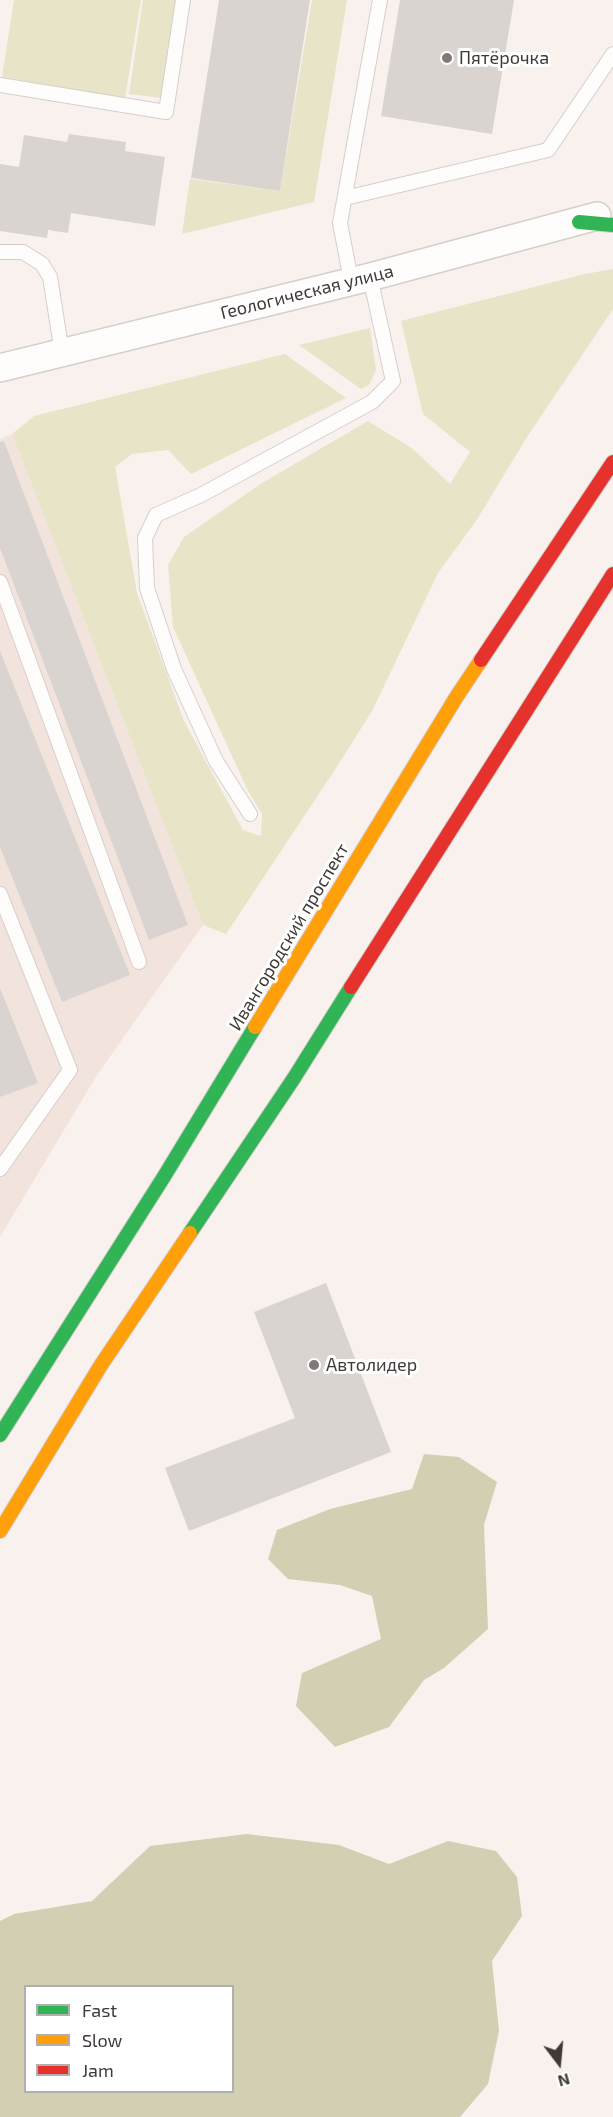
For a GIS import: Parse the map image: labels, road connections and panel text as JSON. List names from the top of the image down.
{
  "streets": {
    "highway": ["Ивангородский проспект"],
    "street": ["Геологическая улица"]
  },
  "places": ["Пятёрочка", "Автолидер"],
  "legend": ["Fast", "Slow", "Jam"],
  "north": "bottom"
}
